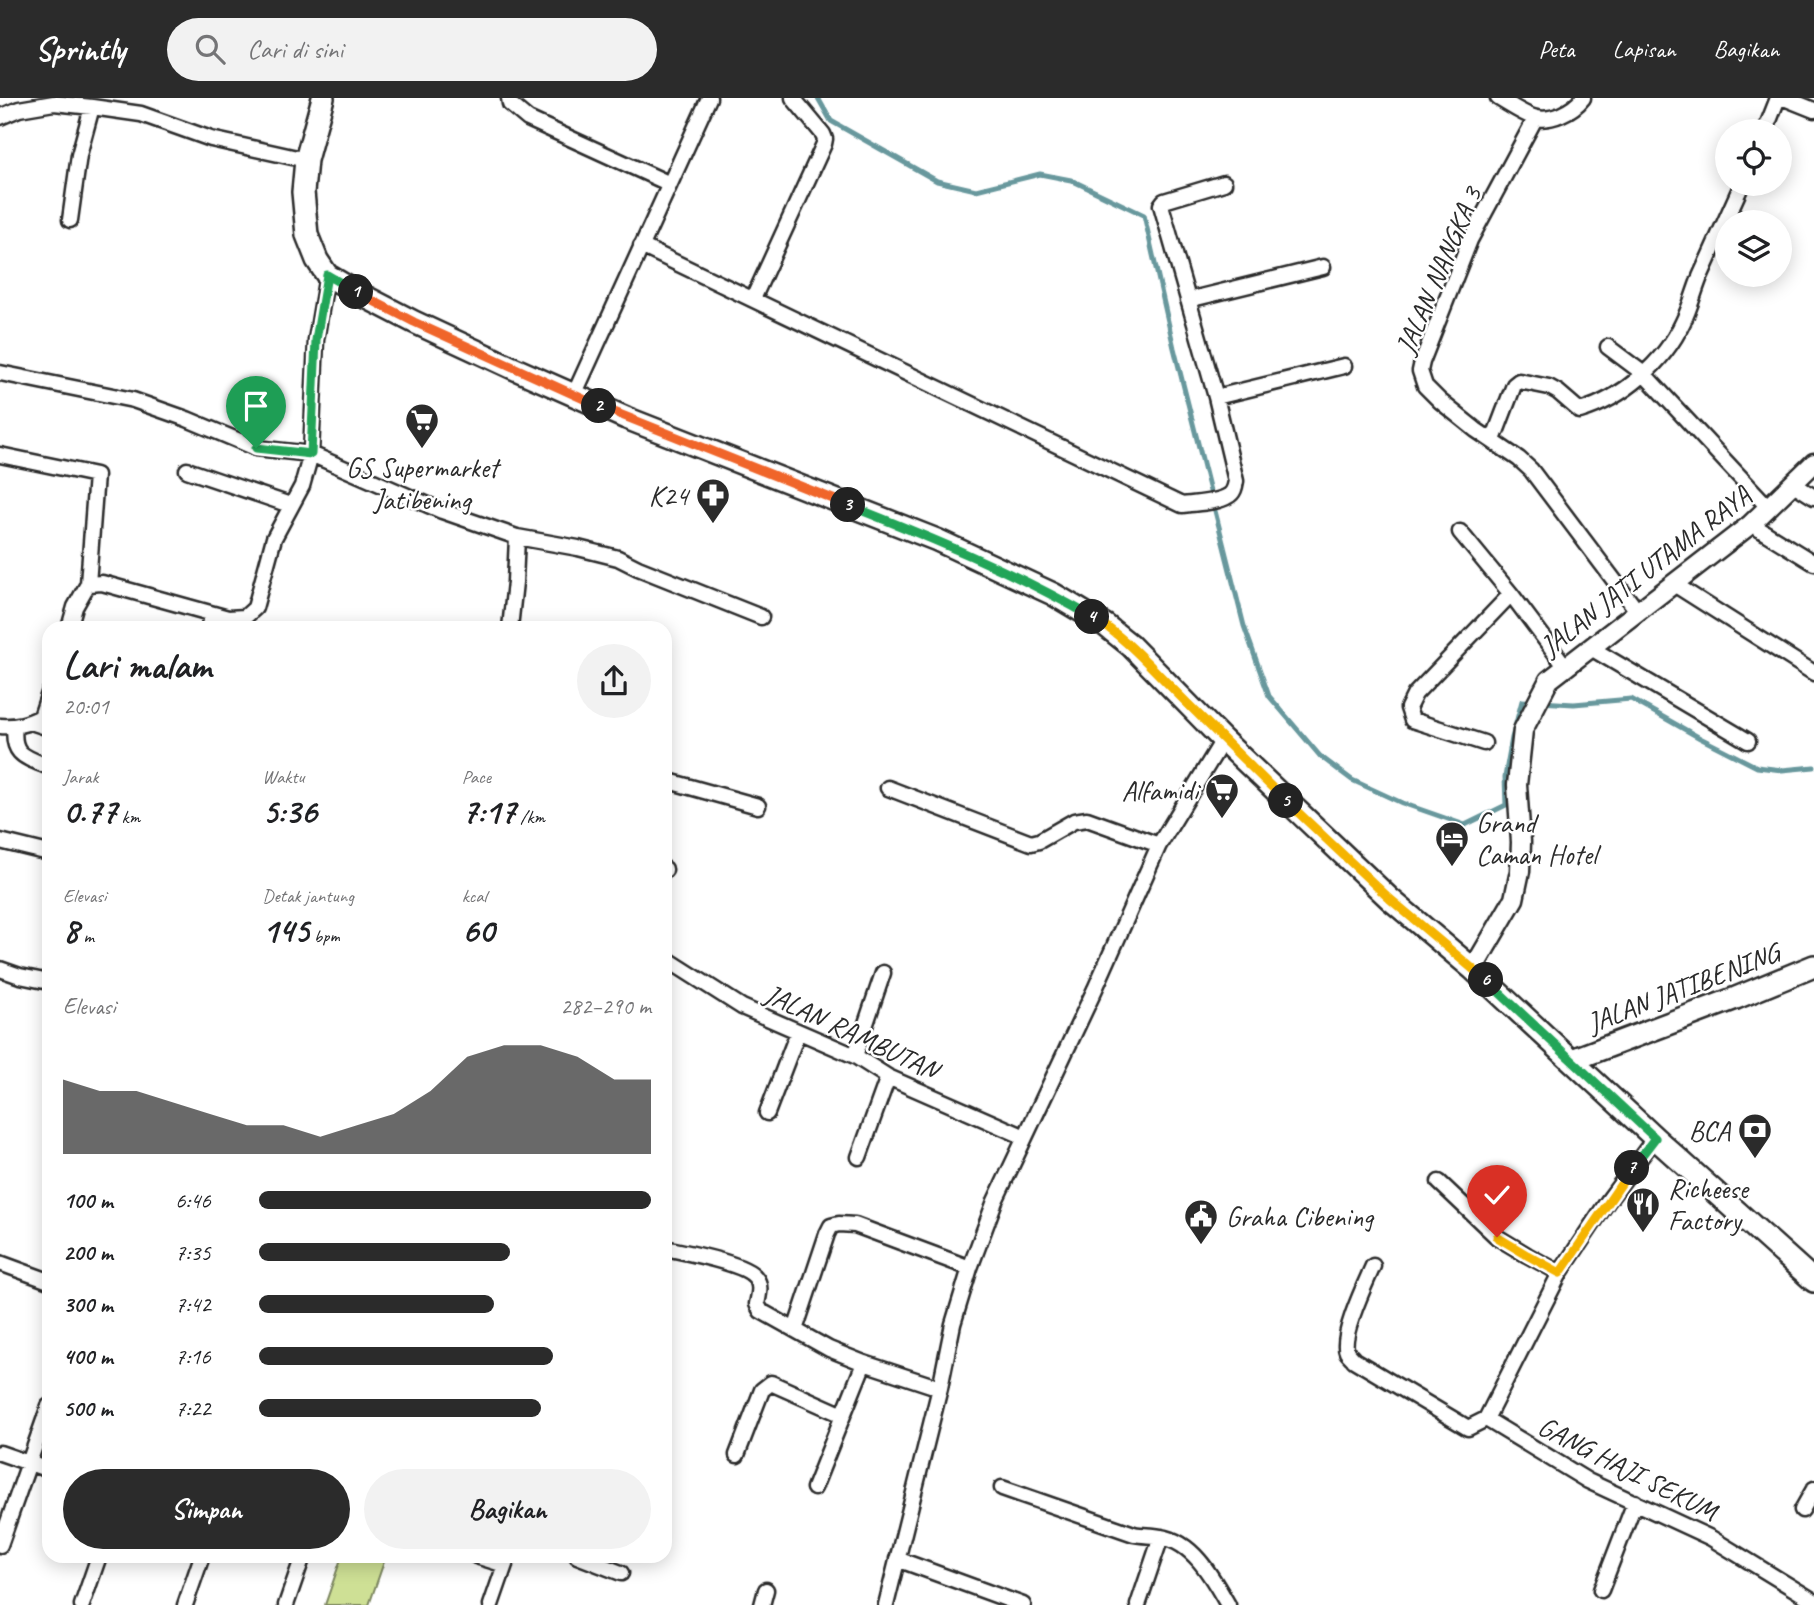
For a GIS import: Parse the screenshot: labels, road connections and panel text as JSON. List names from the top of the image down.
{
  "streets": {
    "main road": ["JALAN JATIBENING"],
    "street": [
      "JALAN NANGKA 3",
      "JALAN JATI UTAMA RAYA",
      "JALAN RAMBUTAN",
      "GANG HAJI SEKUM"
    ]
  },
  "crossings": [
    ["JALAN NANGKA 3", "JALAN JATI UTAMA RAYA"]
  ],
  "places": {
    "supermarket": ["GS Supermarket Jatibening", "Alfamidi"],
    "pharmacy": ["K24"],
    "hotel": ["Grand Caman Hotel"],
    "bank": ["BCA"],
    "restaurant": ["Richeese Factory"],
    "public building": ["Graha Cibening"]
  },
  "page": {
    "header": "Sprintly",
    "search": "Cari di sini",
    "nav": ["Peta", "Lapisan", "Bagikan"],
    "pins": [
      "1",
      "2",
      "3",
      "4",
      "5",
      "6",
      "7"
    ],
    "heading": ["Lari malam", "20:01"],
    "stats": [
      ["Jarak", "0.77 km"],
      ["Waktu", "5:36"],
      ["Pace", "7:17 /km"],
      ["Elevasi", "8 m"],
      ["Detak jantung", "145 bpm"],
      ["kcal", "60"]
    ],
    "chart": ["Elevasi", "282–290 m"],
    "list": [
      {
        "name": "100 m",
        "note": "6:46"
      },
      {
        "name": "200 m",
        "note": "7:35"
      },
      {
        "name": "300 m",
        "note": "7:42"
      },
      {
        "name": "400 m",
        "note": "7:16"
      },
      {
        "name": "500 m",
        "note": "7:22"
      }
    ],
    "buttons": ["Simpan", "Bagikan"]
  }
}
